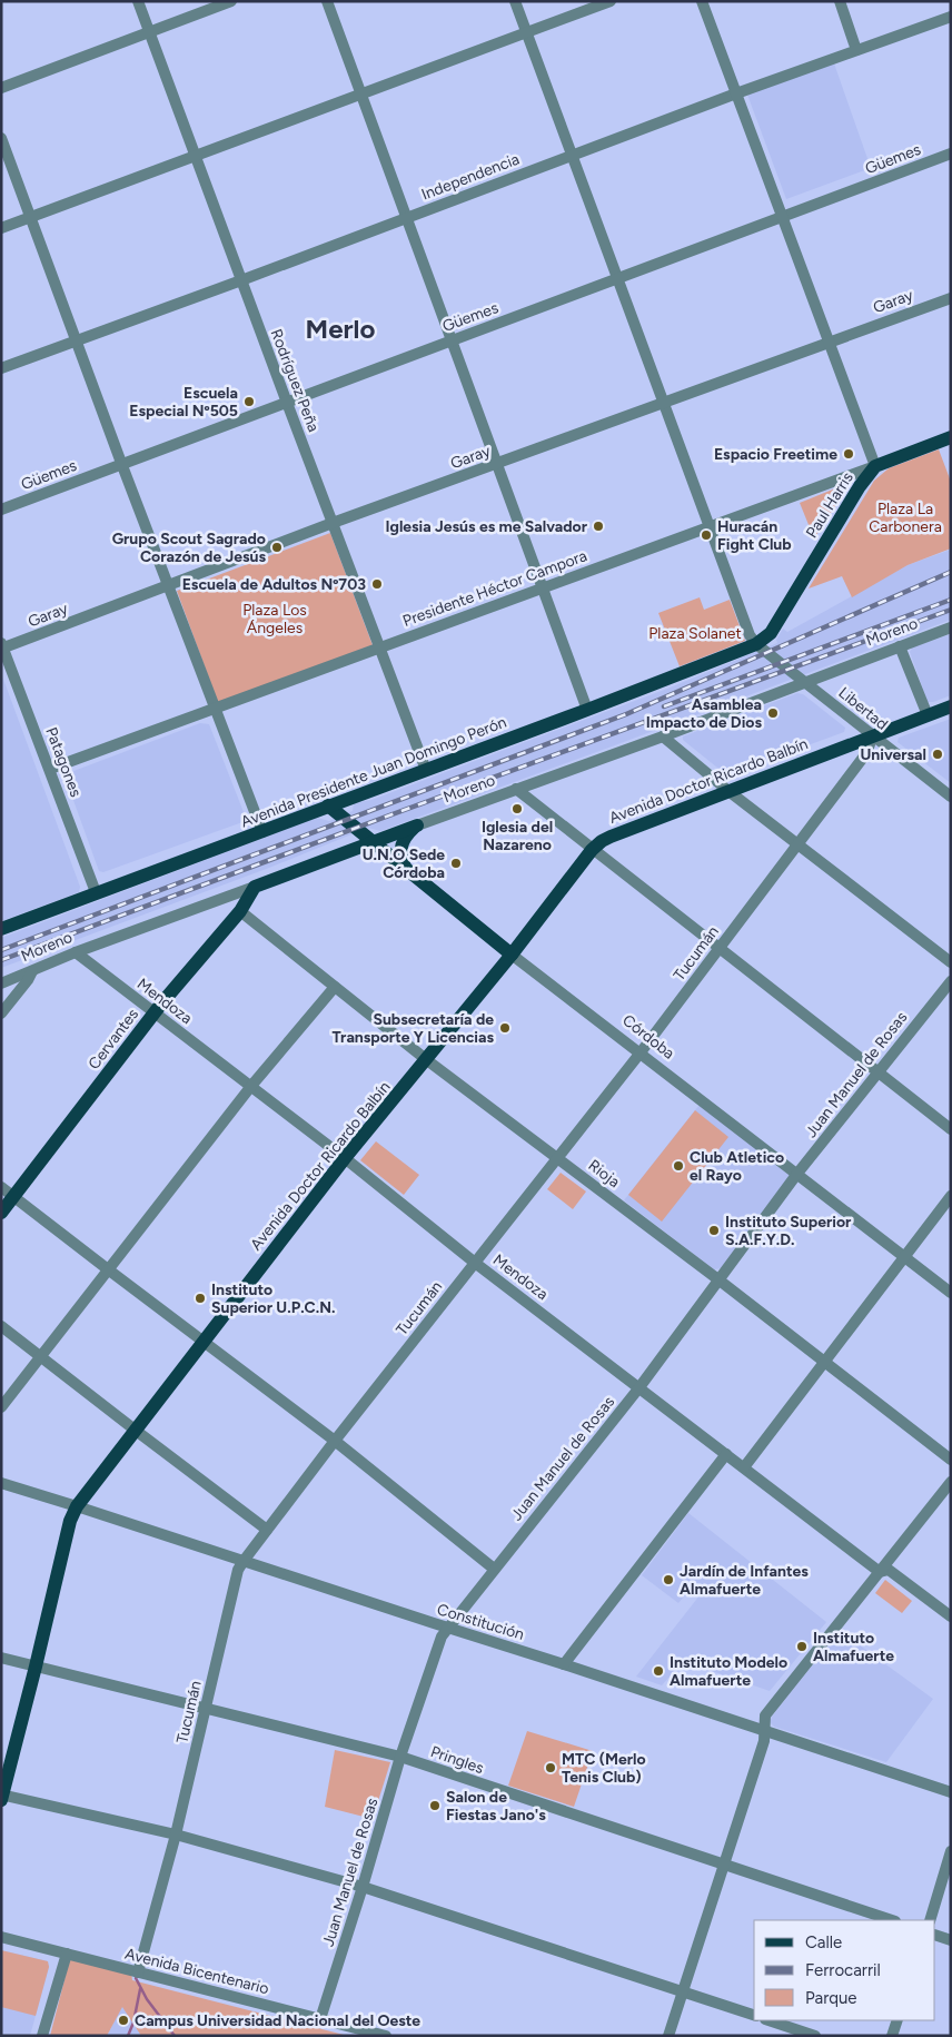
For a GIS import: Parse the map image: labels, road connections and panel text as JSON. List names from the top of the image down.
{
  "streets": {
    "main road": [
      "Paul Harris",
      "Presidente Héctor Campora",
      "Moreno",
      "Avenida Presidente Juan Domingo Perón",
      "Avenida Doctor Ricardo Balbín",
      "Córdoba",
      "Cervantes"
    ],
    "street": [
      "Güemes",
      "Independencia",
      "Garay",
      "Rodríguez Peña",
      "Libertad",
      "Patagones",
      "Tucumán",
      "Mendoza",
      "Juan Manuel de Rosas",
      "Rioja",
      "Constitución",
      "Pringles",
      "Avenida Bicentenario"
    ]
  },
  "crossings": [
    ["Güemes", "Rodríguez Peña"],
    ["Independencia", "Rodríguez Peña"],
    ["Garay", "Rodríguez Peña"],
    ["Garay", "Patagones"],
    ["Rodríguez Peña", "Presidente Héctor Campora"],
    ["Rodríguez Peña", "Avenida Presidente Juan Domingo Perón"],
    ["Paul Harris", "Presidente Héctor Campora"],
    ["Paul Harris", "Libertad"],
    ["Paul Harris", "Avenida Presidente Juan Domingo Perón"],
    ["Presidente Héctor Campora", "Patagones"],
    ["Moreno", "Libertad"],
    ["Moreno", "Mendoza"],
    ["Moreno", "Córdoba"],
    ["Moreno", "Cervantes"],
    ["Libertad", "Avenida Presidente Juan Domingo Perón"],
    ["Libertad", "Avenida Doctor Ricardo Balbín"],
    ["Libertad", "Tucumán"],
    ["Patagones", "Avenida Presidente Juan Domingo Perón"],
    ["Avenida Presidente Juan Domingo Perón", "Córdoba"],
    ["Avenida Doctor Ricardo Balbín", "Tucumán"],
    ["Avenida Doctor Ricardo Balbín", "Mendoza"],
    ["Avenida Doctor Ricardo Balbín", "Córdoba"],
    ["Avenida Doctor Ricardo Balbín", "Rioja"],
    ["Avenida Doctor Ricardo Balbín", "Constitución"],
    ["Avenida Doctor Ricardo Balbín", "Pringles"],
    ["Tucumán", "Mendoza"],
    ["Tucumán", "Córdoba"],
    ["Tucumán", "Rioja"],
    ["Tucumán", "Constitución"],
    ["Tucumán", "Pringles"],
    ["Tucumán", "Avenida Bicentenario"],
    ["Mendoza", "Cervantes"],
    ["Mendoza", "Juan Manuel de Rosas"],
    ["Córdoba", "Juan Manuel de Rosas"],
    ["Cervantes", "Rioja"],
    ["Juan Manuel de Rosas", "Rioja"],
    ["Juan Manuel de Rosas", "Constitución"],
    ["Juan Manuel de Rosas", "Pringles"],
    ["Juan Manuel de Rosas", "Avenida Bicentenario"]
  ],
  "districts": ["Merlo"],
  "parks": ["Plaza La Carbonera", "Plaza Los Ángeles", "Plaza Solanet"],
  "places": [
    "Escuela Especial Nº505",
    "Espacio Freetime",
    "Iglesia Jesús es me Salvador",
    "Huracán Fight Club",
    "Grupo Scout Sagrado Corazón de Jesús",
    "Escuela de Adultos Nº703",
    "Asamblea Impacto de Dios",
    "Universal",
    "Iglesia del Nazareno",
    "U.N.O Sede Córdoba",
    "Subsecretaría de Transporte Y Licencias",
    "Club Atletico el Rayo",
    "Instituto Superior S.A.F.Y.D.",
    "Instituto Superior U.P.C.N.",
    "Jardín de Infantes Almafuerte",
    "Instituto Almafuerte",
    "Instituto Modelo Almafuerte",
    "MTC (Merlo Tenis Club)",
    "Salon de Fiestas Jano's",
    "Campus Universidad Nacional del Oeste"
  ],
  "legend": ["Calle", "Ferrocarril", "Parque"]
}
